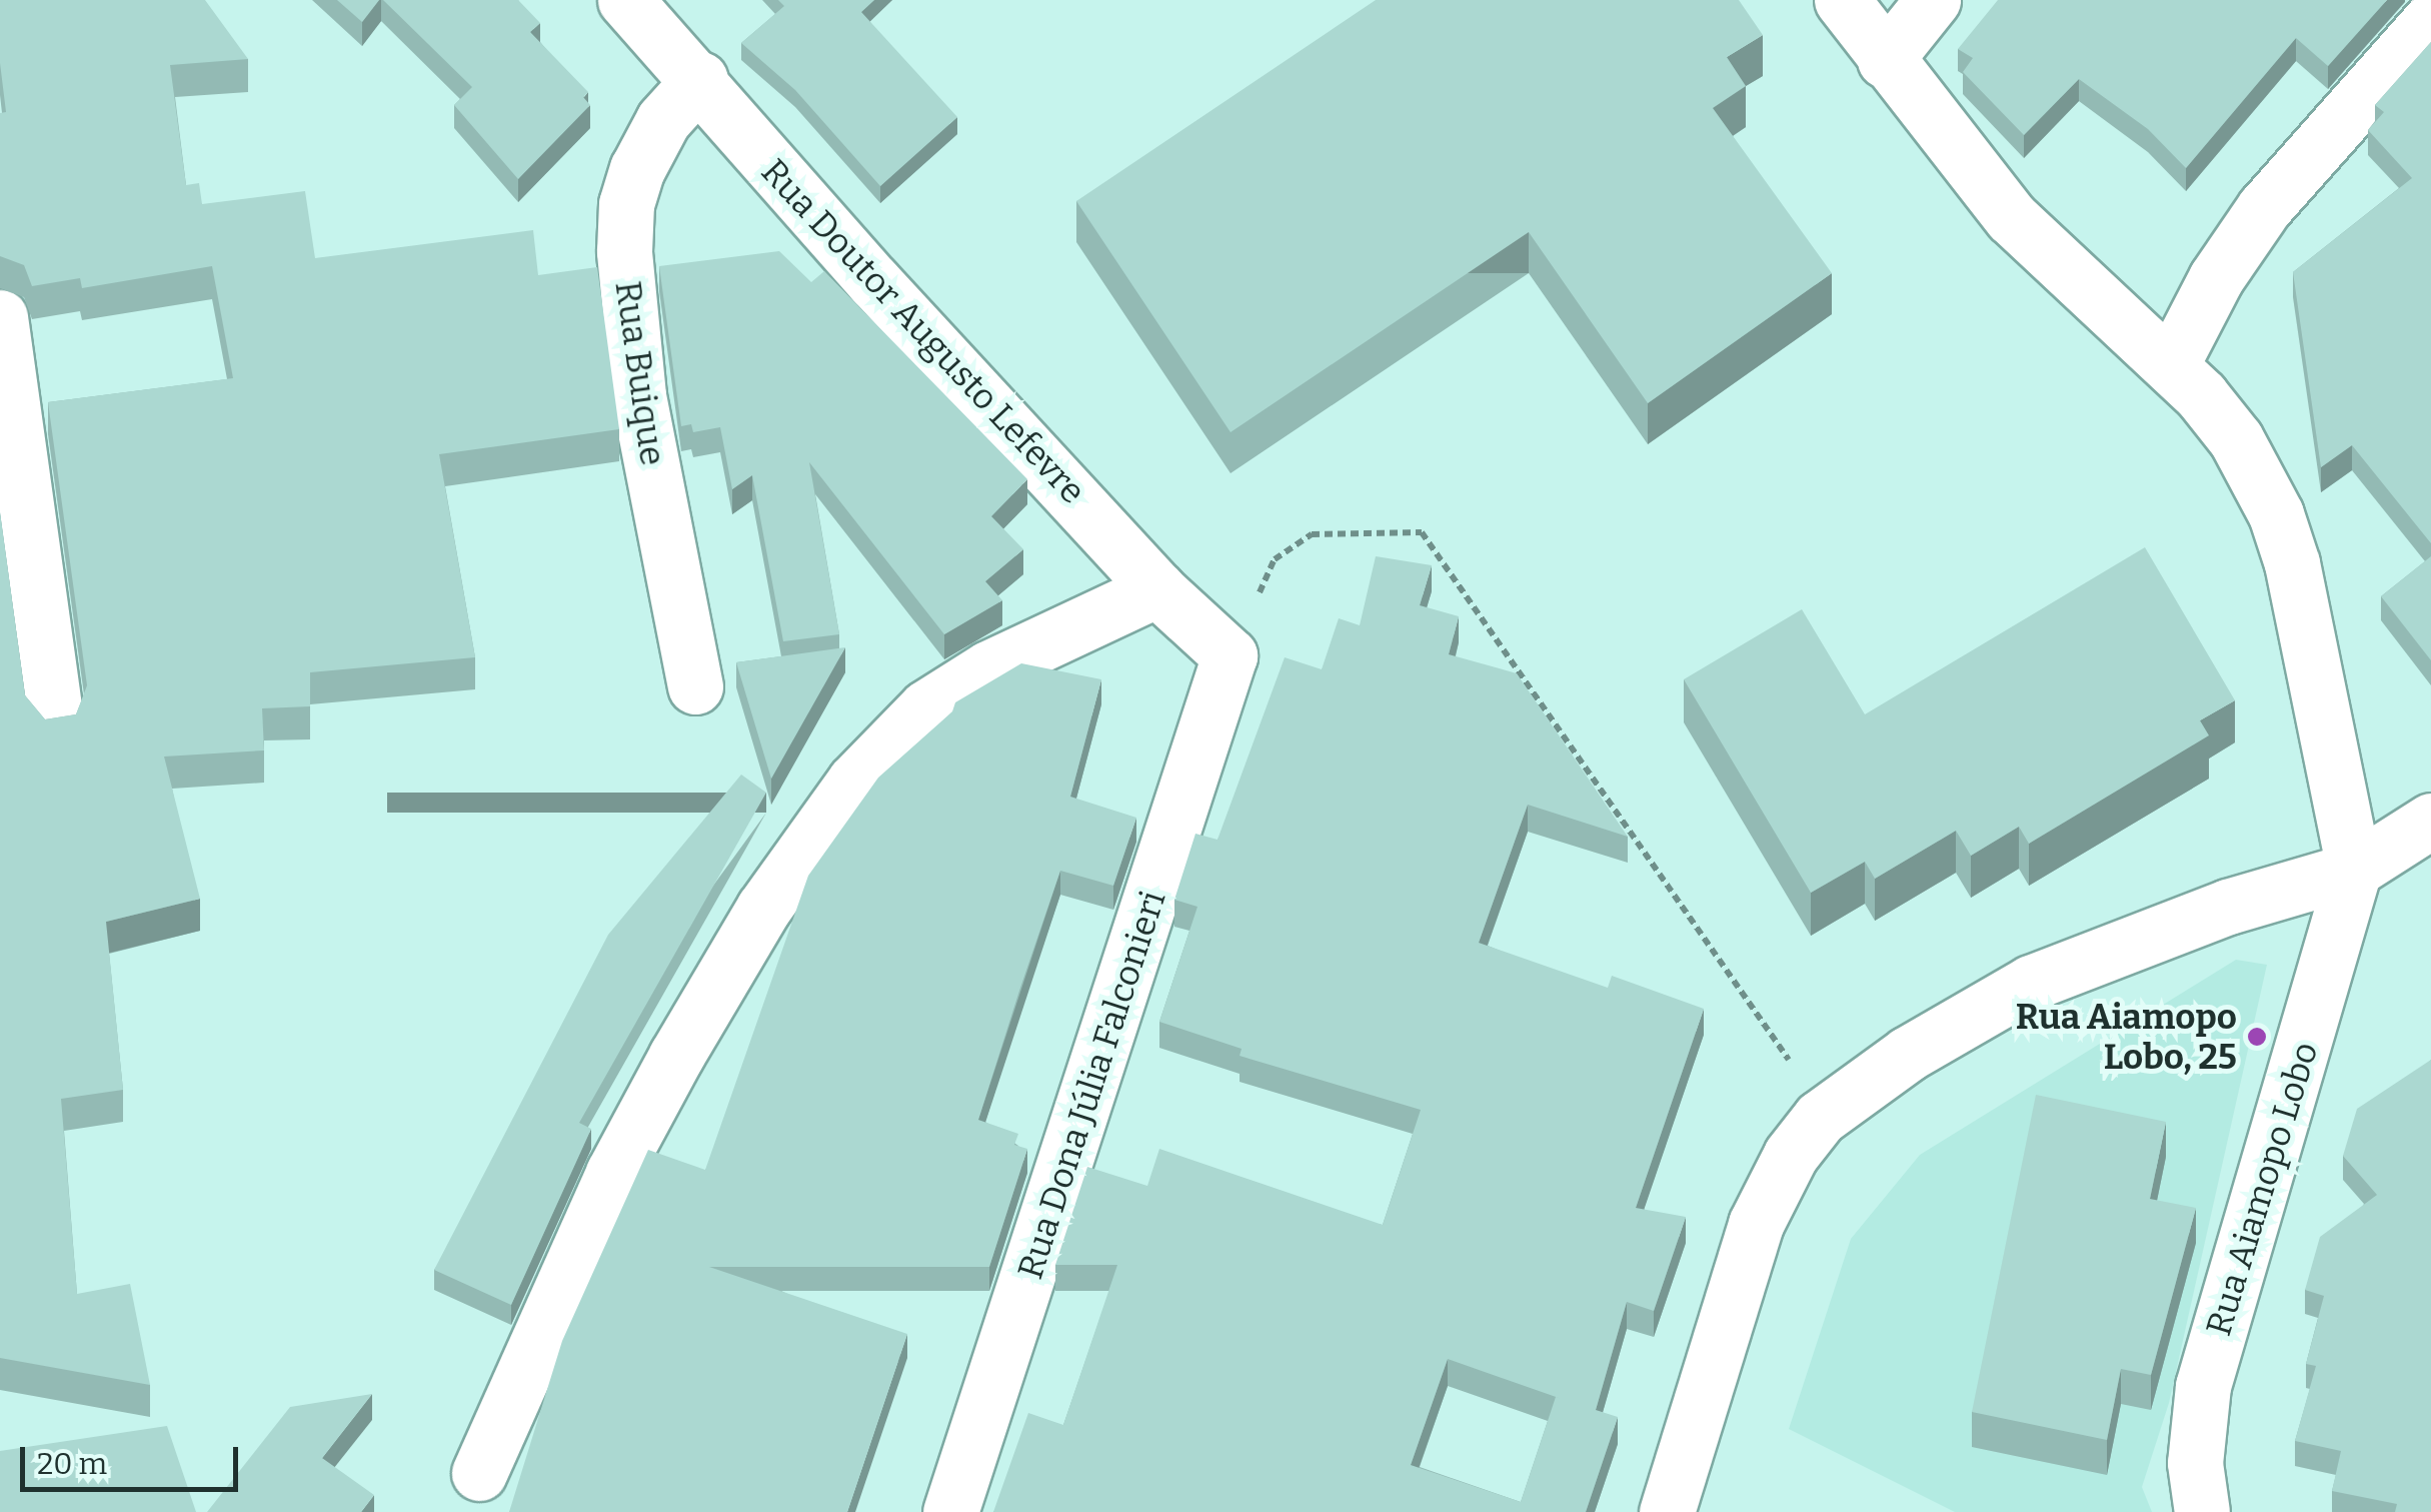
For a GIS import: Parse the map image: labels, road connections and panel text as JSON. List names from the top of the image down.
{
  "streets": {
    "street": [
      "Rua Doutor Augusto Lefevre",
      "Rua Buique",
      "Rua Dona Júlia Falconieri",
      "Rua Aiamopo Lobo"
    ]
  },
  "crossings": [
    ["Rua Doutor Augusto Lefevre", "Rua Buique"],
    ["Rua Doutor Augusto Lefevre", "Rua Dona Júlia Falconieri"]
  ],
  "places": ["Rua Aiamopo Lobo, 25"],
  "scale_bar": "20 m"
}
